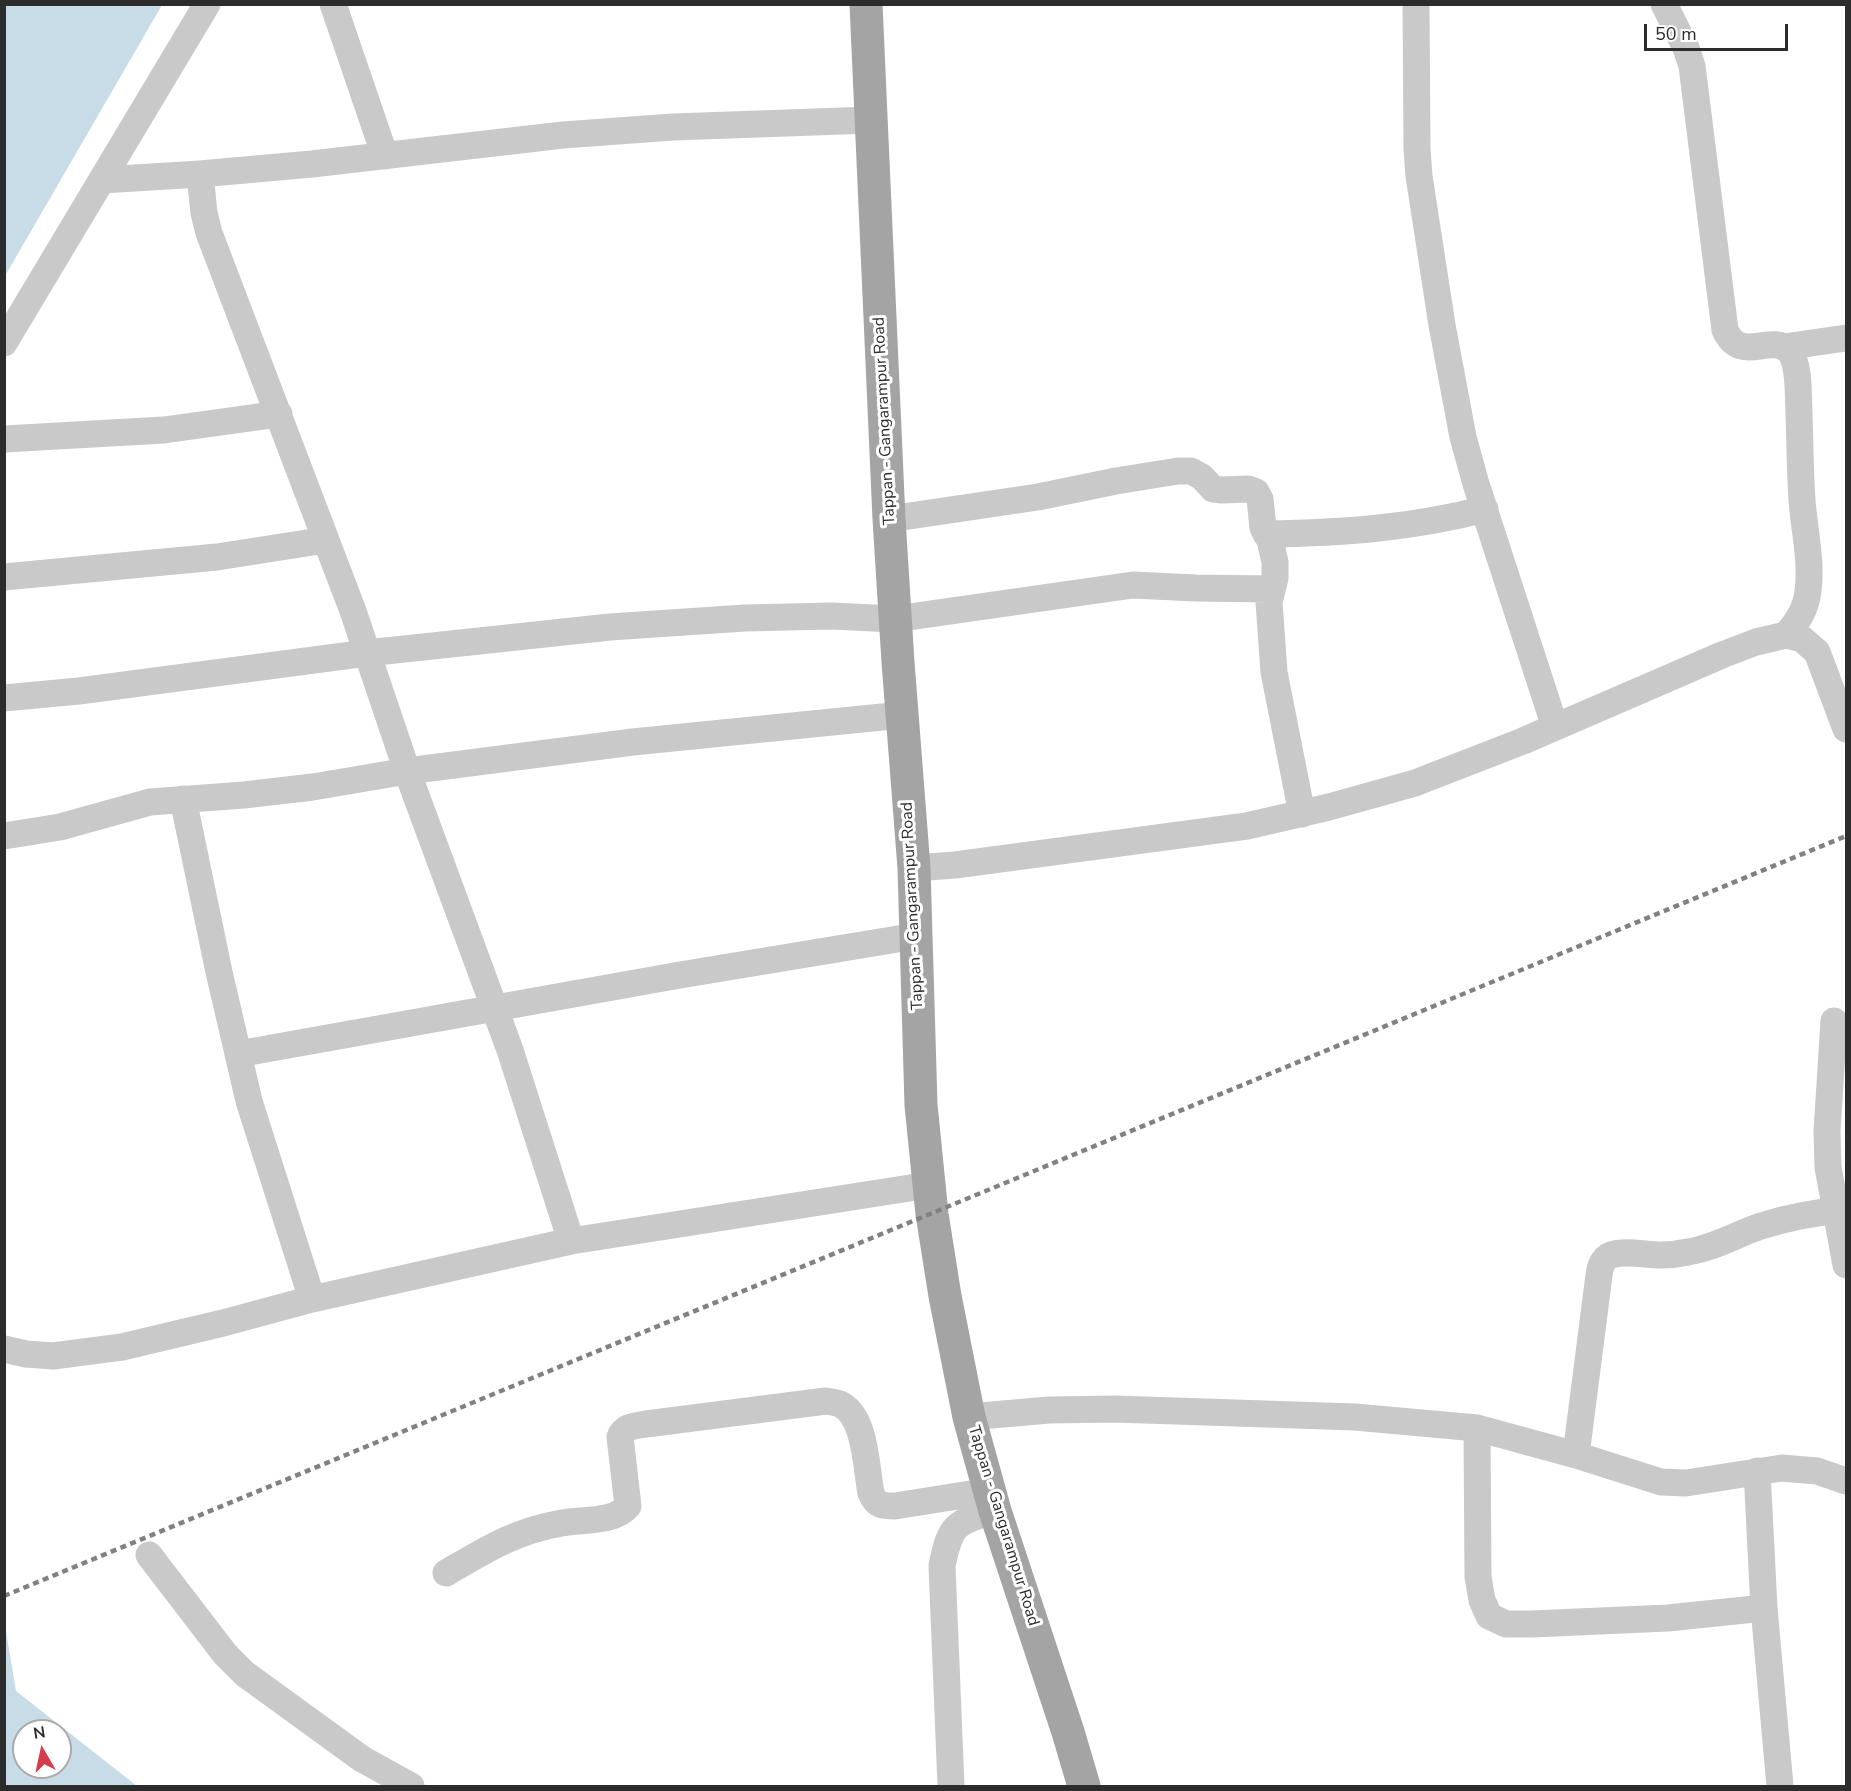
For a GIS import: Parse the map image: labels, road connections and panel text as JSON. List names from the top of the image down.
{
  "streets": {
    "main road": ["Tappan - Gangarampur Road"]
  },
  "scale_bar": "50 m",
  "north": "top"
}
